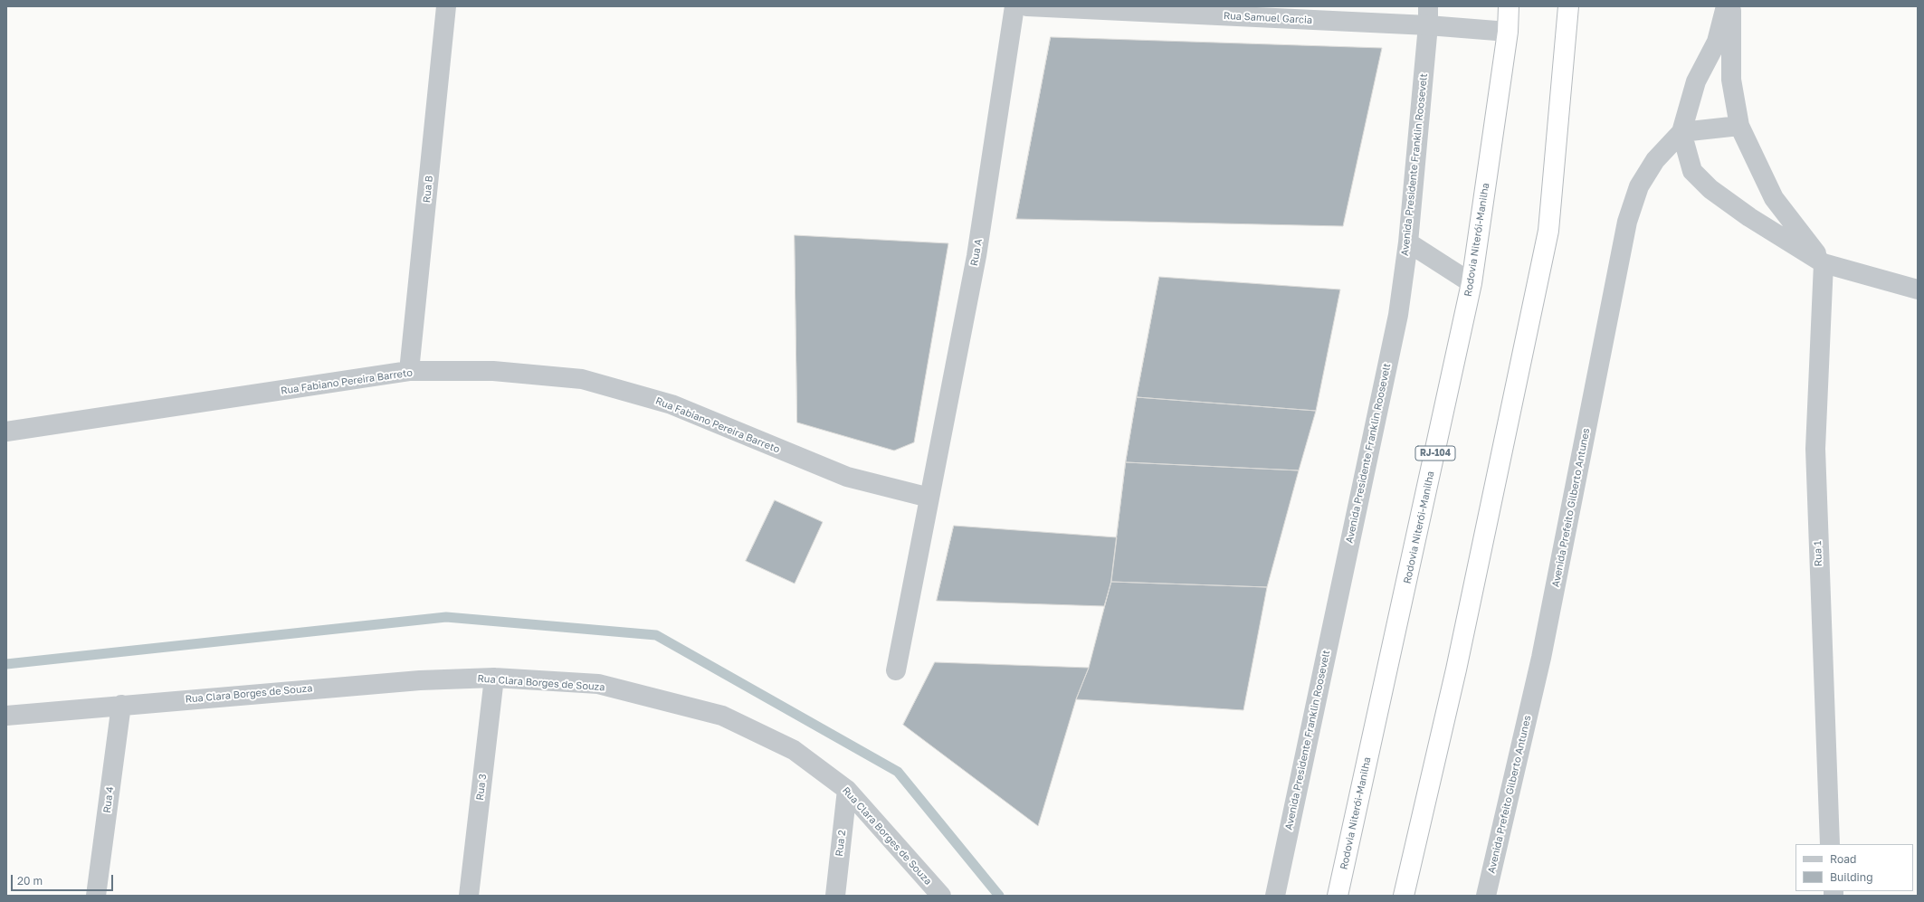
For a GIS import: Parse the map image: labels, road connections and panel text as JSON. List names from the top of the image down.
{
  "streets": {
    "highway": ["Rodovia Niterói-Manilha", "RJ-104"],
    "street": [
      "Rua Samuel Garcia",
      "Avenida Presidente Franklin Roosevelt",
      "Rua B",
      "Rua A",
      "Rua Fabiano Pereira Barreto",
      "Avenida Prefeito Gilberto Antunes",
      "Rua 1",
      "Rua Clara Borges de Souza",
      "Rua 3",
      "Rua 4",
      "Rua 2"
    ]
  },
  "crossings": [
    ["Rua Samuel Garcia", "Avenida Presidente Franklin Roosevelt"],
    ["Rua Samuel Garcia", "Rodovia Niterói-Manilha"],
    ["Rua B", "Rua Fabiano Pereira Barreto"],
    ["Rua A", "Rua Fabiano Pereira Barreto"],
    ["Rua Clara Borges de Souza", "Rua 3"],
    ["Rua Clara Borges de Souza", "Rua 4"],
    ["Rua Clara Borges de Souza", "Rua 2"]
  ],
  "legend": ["Road", "Building"],
  "scale_bar": "20 m"
}
